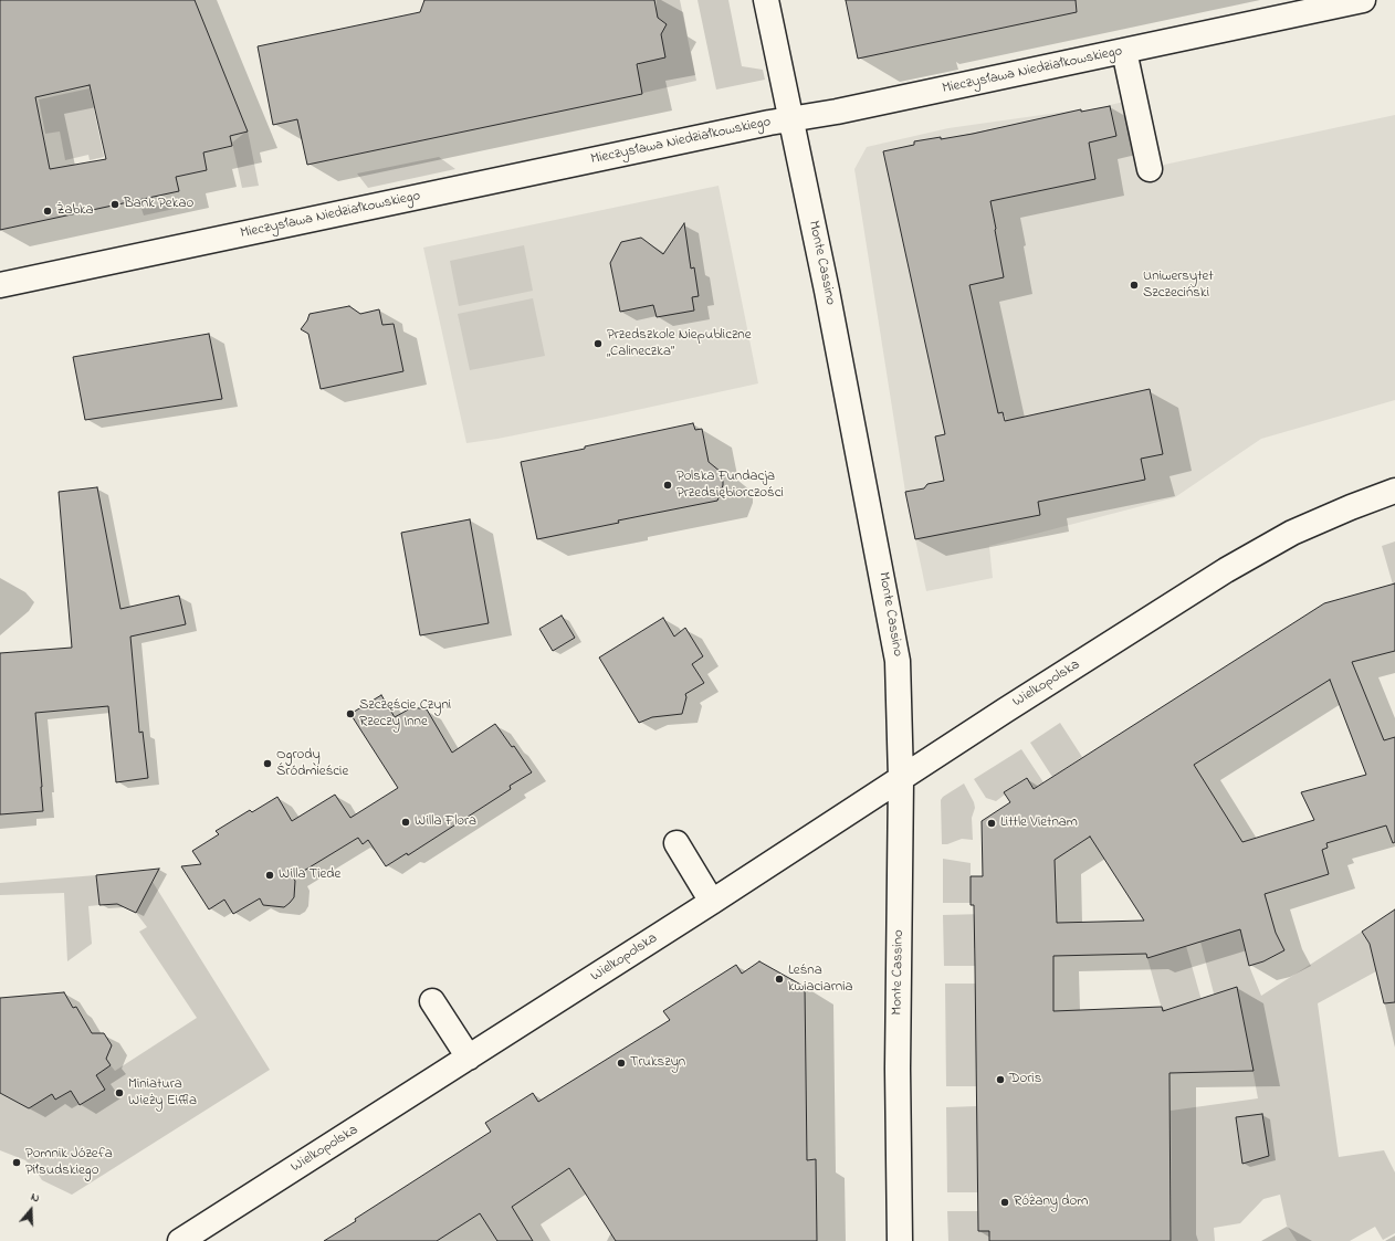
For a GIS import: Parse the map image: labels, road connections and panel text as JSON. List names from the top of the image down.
{
  "streets": {
    "street": ["Mieczysława Niedziałkowskiego", "Monte Cassino", "Wielkopolska"]
  },
  "crossings": [
    ["Mieczysława Niedziałkowskiego", "Monte Cassino"],
    ["Monte Cassino", "Wielkopolska"]
  ],
  "places": [
    "Bank Pekao",
    "Żabka",
    "Uniwersytet Szczeciński",
    "Przedszkole Niepubliczne „Calineczka”",
    "Polska Fundacja Przedsiębiorczości",
    "Szczęście Czyni Rzeczy Inne",
    "Ogrody Śródmieście",
    "Willa Flora",
    "Little Vietnam",
    "Willa Tiede",
    "Leśna kwiaciarnia",
    "Trukszyn",
    "Doris",
    "Miniatura Wieży Eiffla",
    "Pomnik Józefa Piłsudskiego",
    "Różany dom"
  ],
  "north": "top"
}
